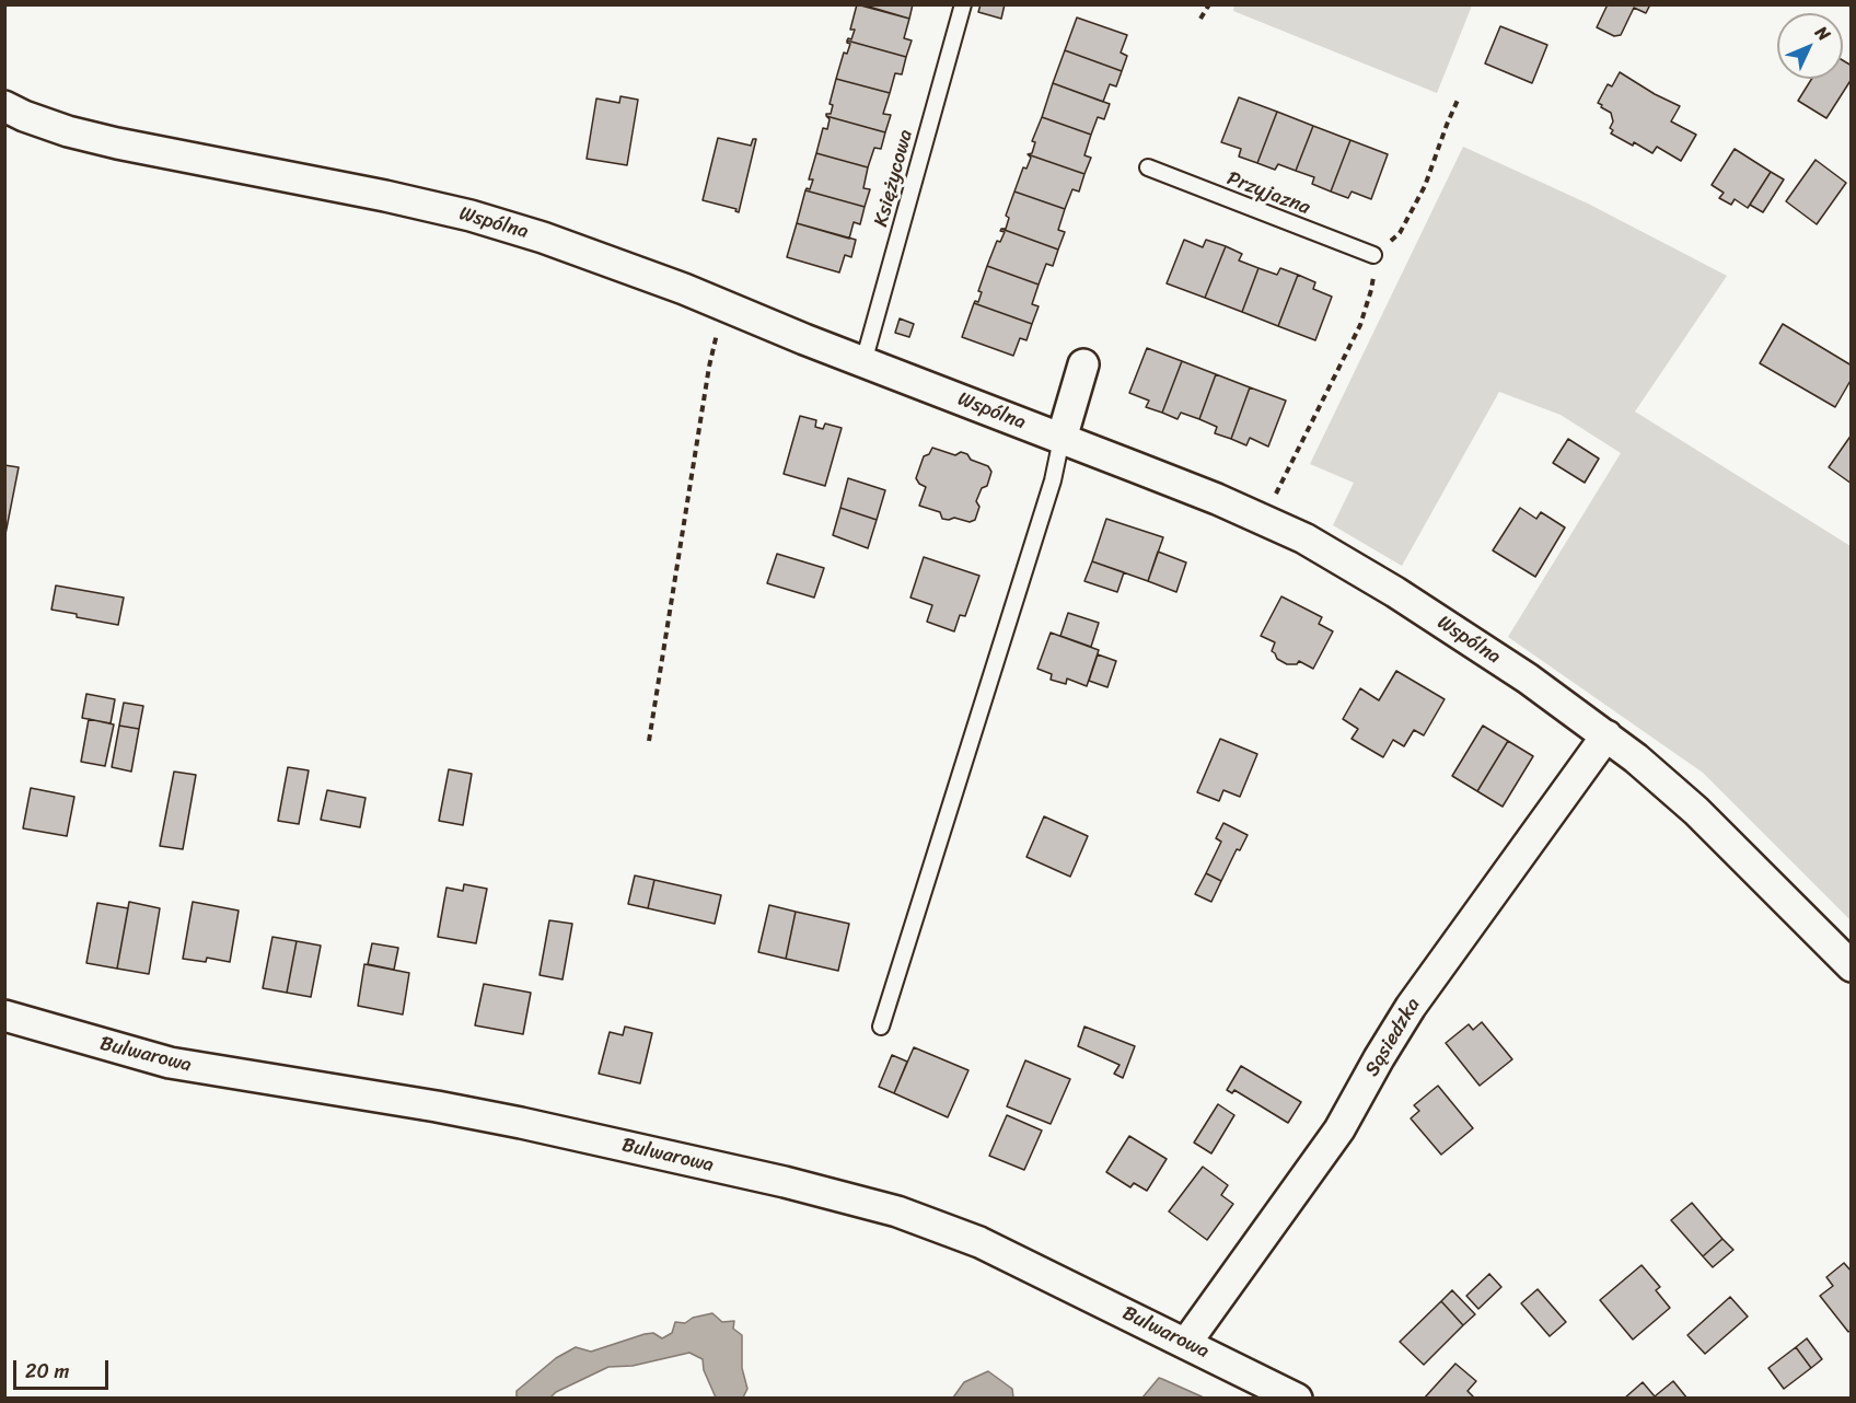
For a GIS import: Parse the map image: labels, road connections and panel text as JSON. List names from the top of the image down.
{
  "streets": {
    "street": ["Wspólna", "Sąsiedzka", "Bulwarowa"],
    "lane": ["Księżycowa", "Przyjazna"]
  },
  "crossings": [
    ["Księżycowa", "Wspólna"],
    ["Wspólna", "Sąsiedzka"],
    ["Sąsiedzka", "Bulwarowa"]
  ],
  "scale_bar": "20 m",
  "north": "top right"
}
